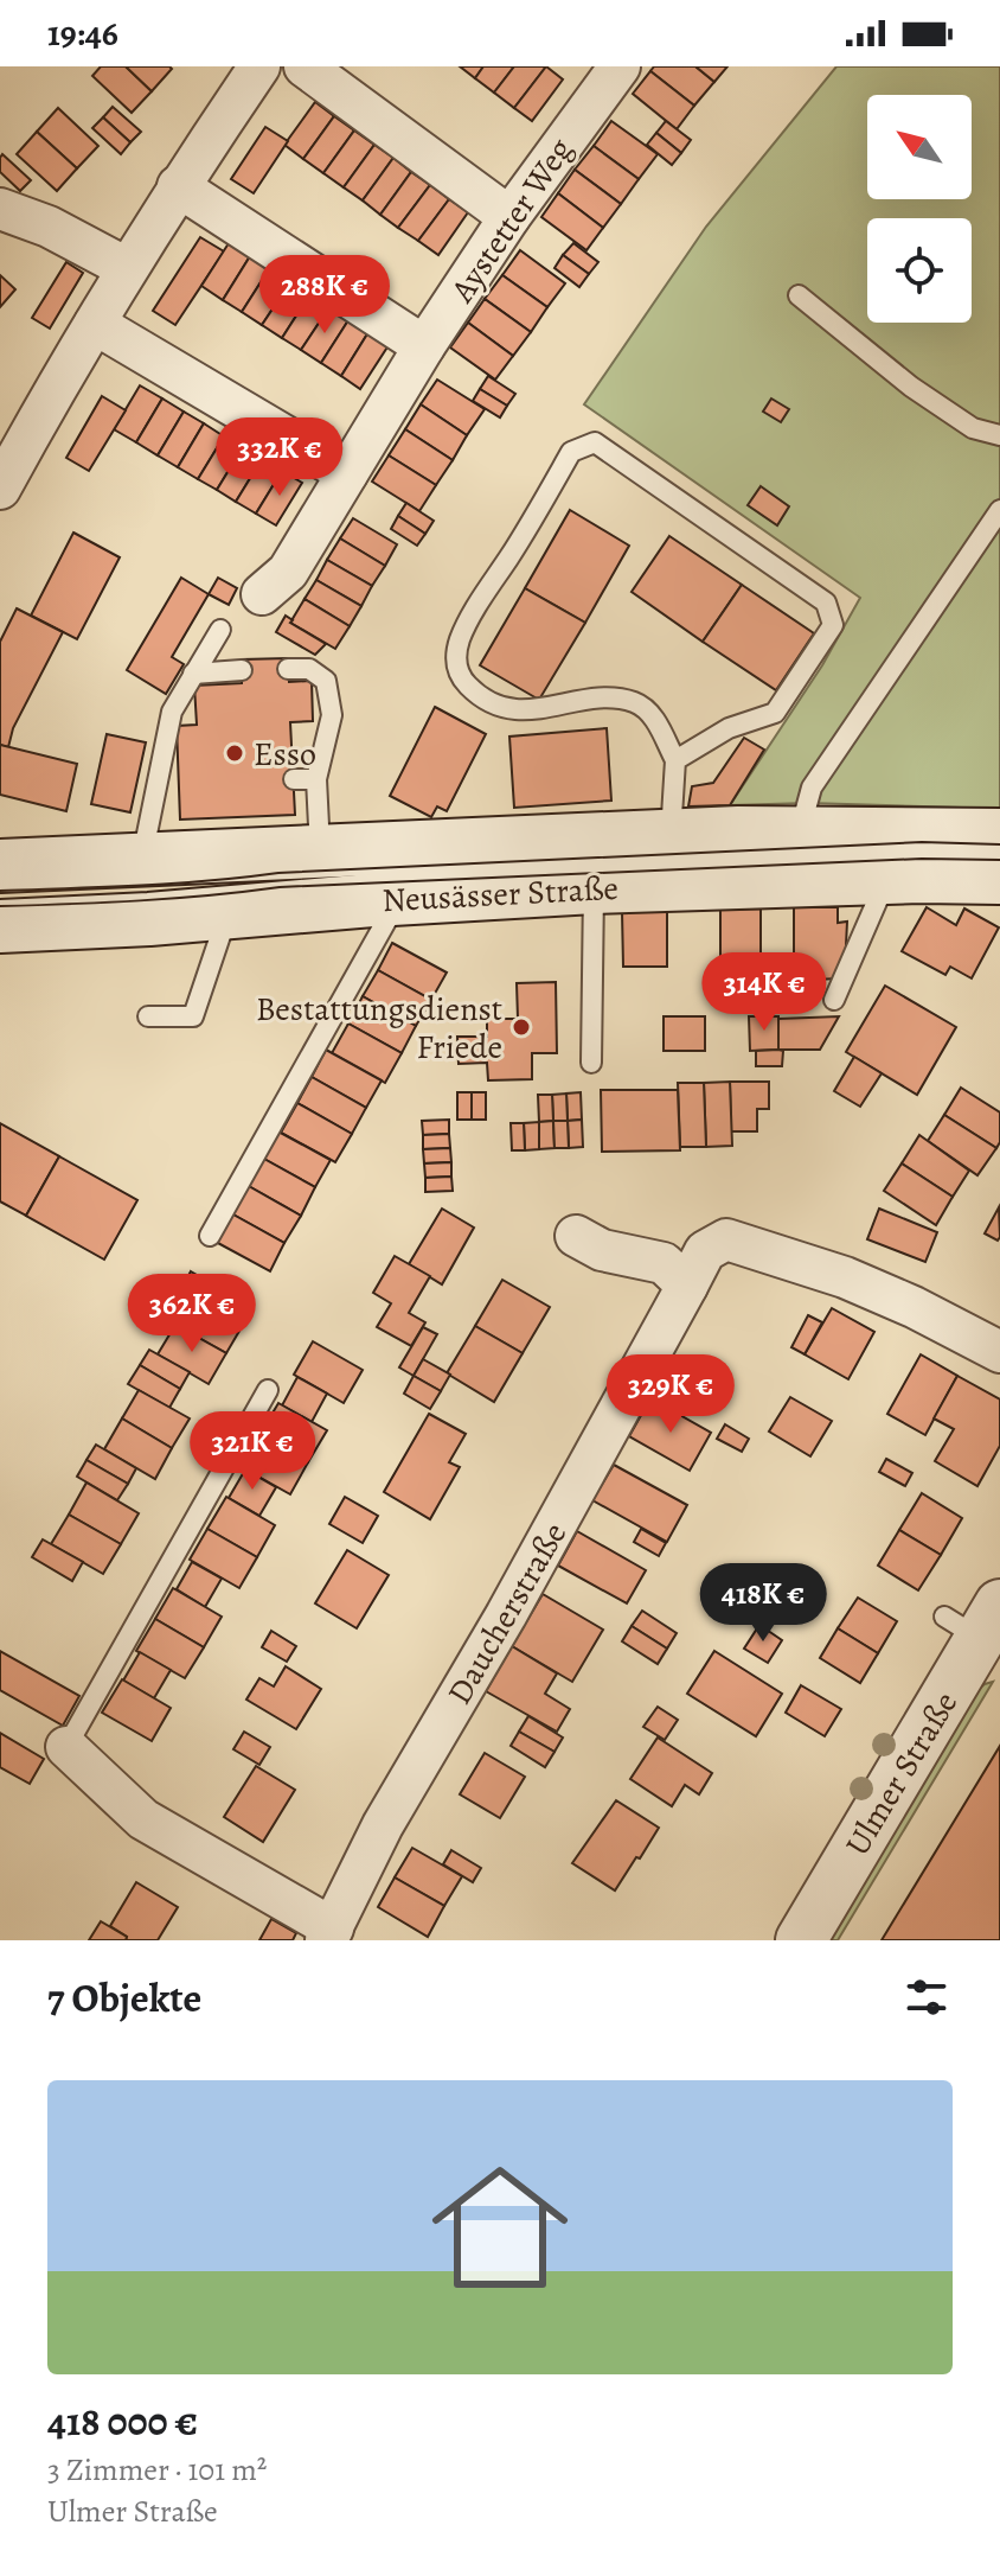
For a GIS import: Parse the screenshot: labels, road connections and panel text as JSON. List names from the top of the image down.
{
  "streets": {
    "main road": ["Neusässer Straße"],
    "street": ["Aystetter Weg", "Daucherstraße", "Ulmer Straße"]
  },
  "places": ["Esso", "Bestattungsdienst Friede"],
  "north": "top left",
  "page": {
    "status": "19:46",
    "price": [
      "288K €",
      "332K €",
      "314K €",
      "362K €",
      "329K €",
      "321K €",
      "418K €"
    ],
    "heading": "7 Objekte",
    "list": [
      {
        "name": "418 000 €",
        "note": "3 Zimmer · 101 m² · Ulmer Straße"
      }
    ]
  }
}
